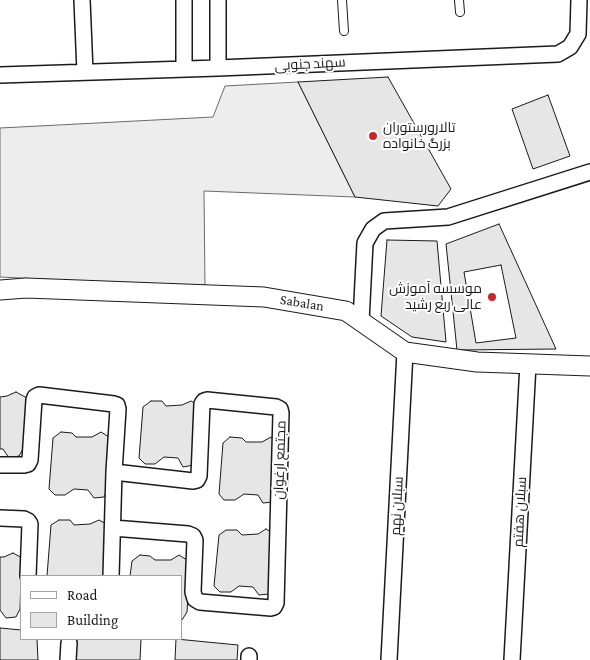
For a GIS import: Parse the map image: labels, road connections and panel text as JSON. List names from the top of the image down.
{
  "streets": {
    "street": [
      "سهند جنوبی",
      "Sabalan",
      "مجتمع ارغوان",
      "سبلان نهم",
      "سبلان هفتم"
    ]
  },
  "crossings": [
    ["Sabalan", "سبلان نهم"],
    ["Sabalan", "سبلان هفتم"]
  ],
  "places": ["تالارورستوران بزرگ خانواده", "موسسه آموزش عالی ربع رشید"],
  "legend": ["Road", "Building"]
}
